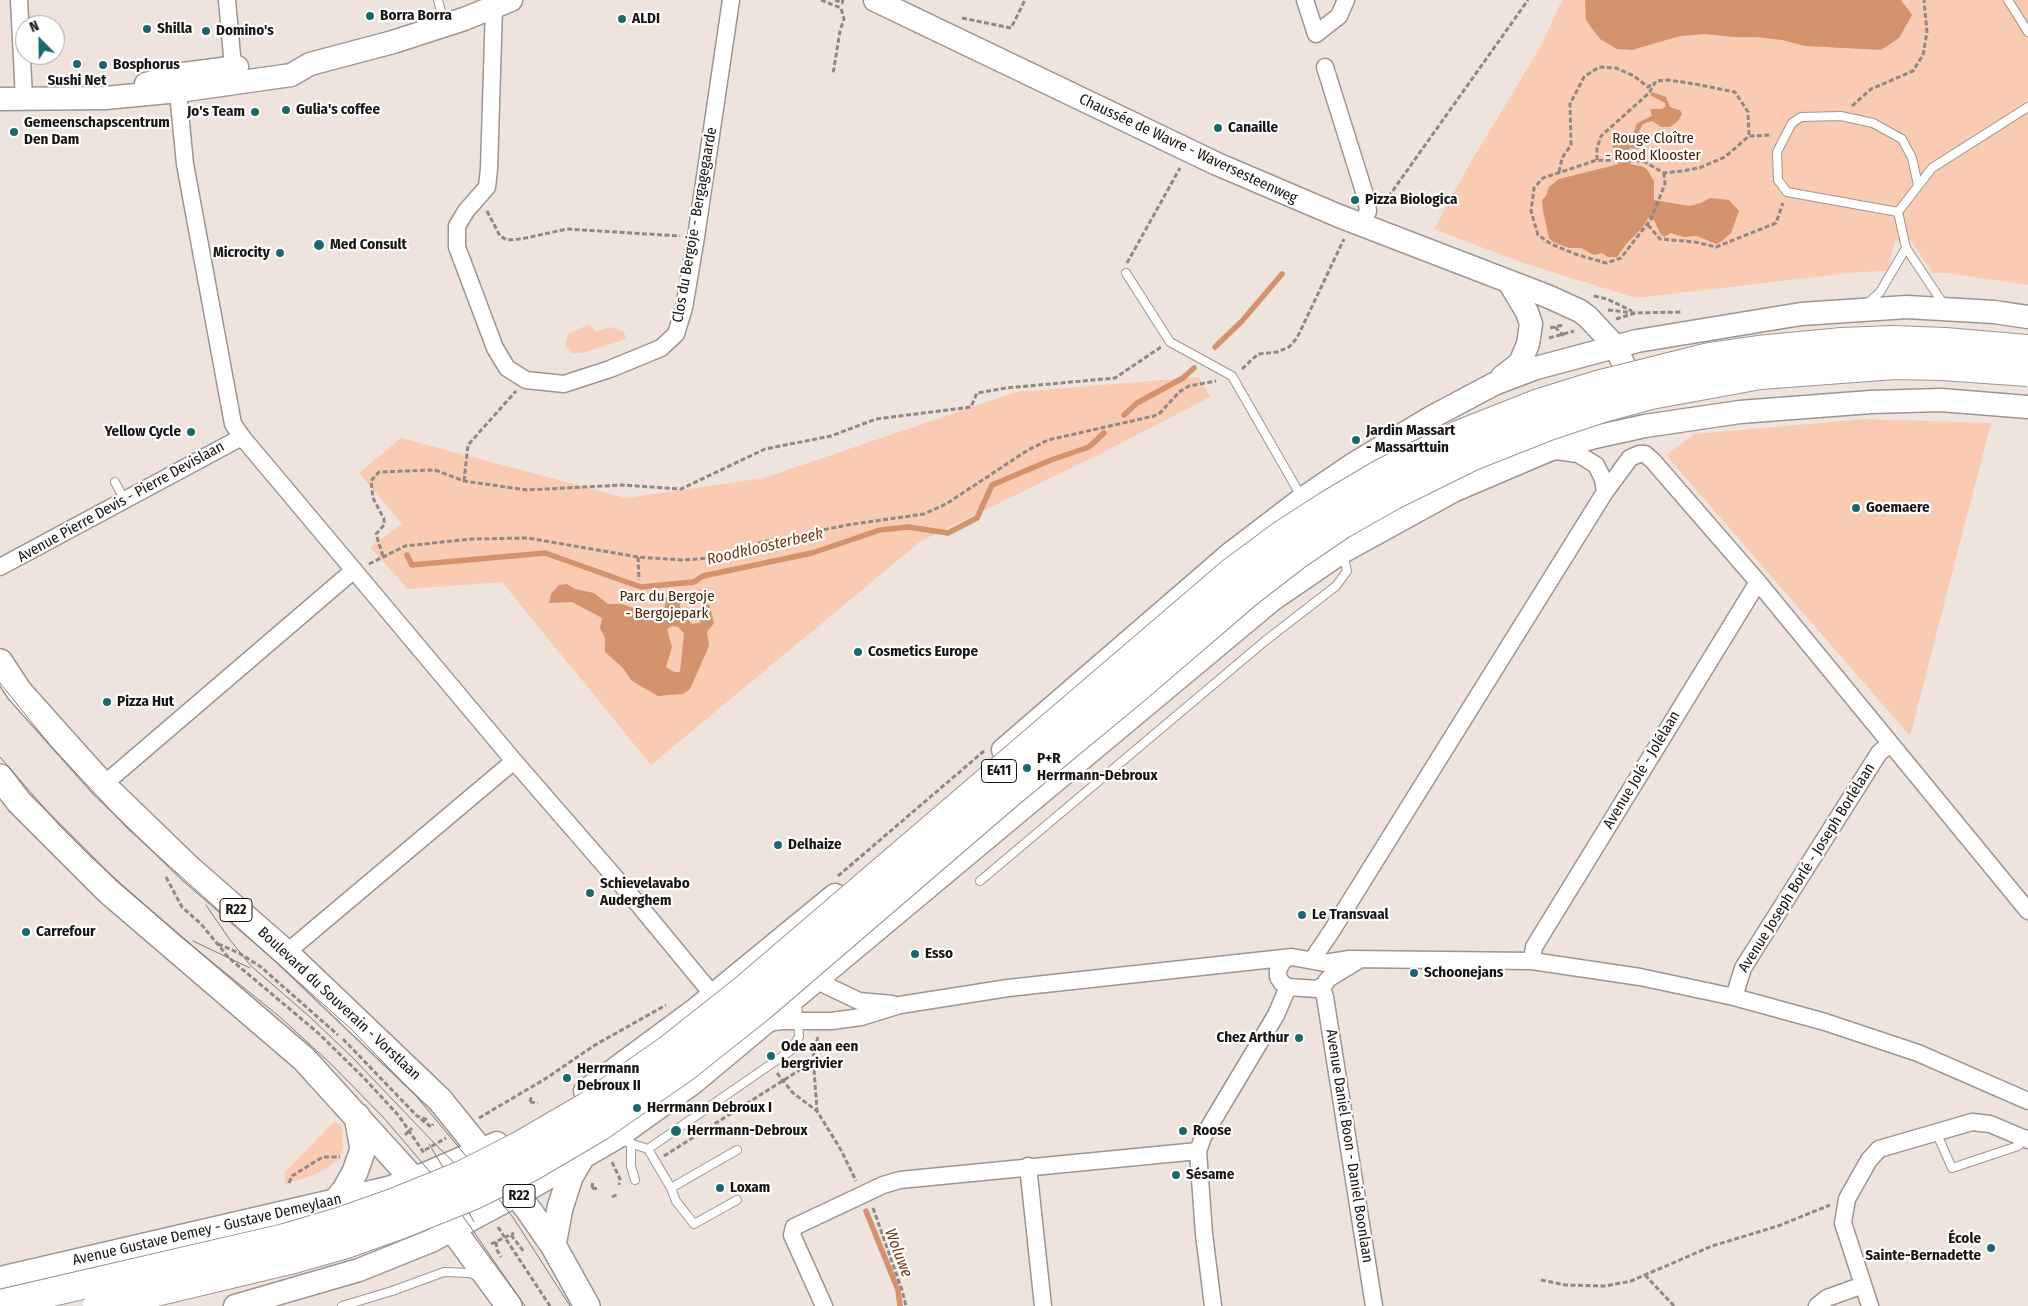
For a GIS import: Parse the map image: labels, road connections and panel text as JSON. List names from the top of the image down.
{
  "streets": {
    "highway": ["E411"],
    "main road": [
      "Chaussée de Wavre - Waversesteenweg",
      "R22",
      "Boulevard du Souverain - Vorstlaan",
      "Avenue Gustave Demey - Gustave Demeylaan"
    ],
    "street": [
      "Clos du Bergoje - Bergagegaarde",
      "Avenue Pierre Devis - Pierre Devislaan",
      "Avenue Jolé - Jolélaan",
      "Avenue Joseph Borlé - Joseph Borlélaan",
      "Avenue Daniel Boon - Daniel Boonlaan"
    ]
  },
  "crossings": [
    ["Boulevard du Souverain - Vorstlaan", "Avenue Gustave Demey - Gustave Demeylaan"]
  ],
  "water": ["Roodkloosterbeek", "Woluwe"],
  "parks": ["Rouge Cloître - Rood Klooster", "Parc du Bergoje - Bergojepark"],
  "places": [
    "Borra Borra",
    "ALDI",
    "Shilla",
    "Domino's",
    "Sushi Net",
    "Bosphorus",
    "Gulia's coffee",
    "Jo's Team",
    "Canaille",
    "Gemeenschapscentrum Den Dam",
    "Pizza Biologica",
    "Med Consult",
    "Microcity",
    "Yellow Cycle",
    "Jardin Massart - Massarttuin",
    "Goemaere",
    "Cosmetics Europe",
    "Pizza Hut",
    "P+R Herrmann-Debroux",
    "Delhaize",
    "Schievelavabo Auderghem",
    "Le Transvaal",
    "Carrefour",
    "Esso",
    "Schoonejans",
    "Chez Arthur",
    "Ode aan een bergrivier",
    "Herrmann Debroux II",
    "Herrmann Debroux I",
    "Herrmann-Debroux",
    "Roose",
    "Sésame",
    "Loxam",
    "École Sainte-Bernadette"
  ],
  "north": "top left"
}
